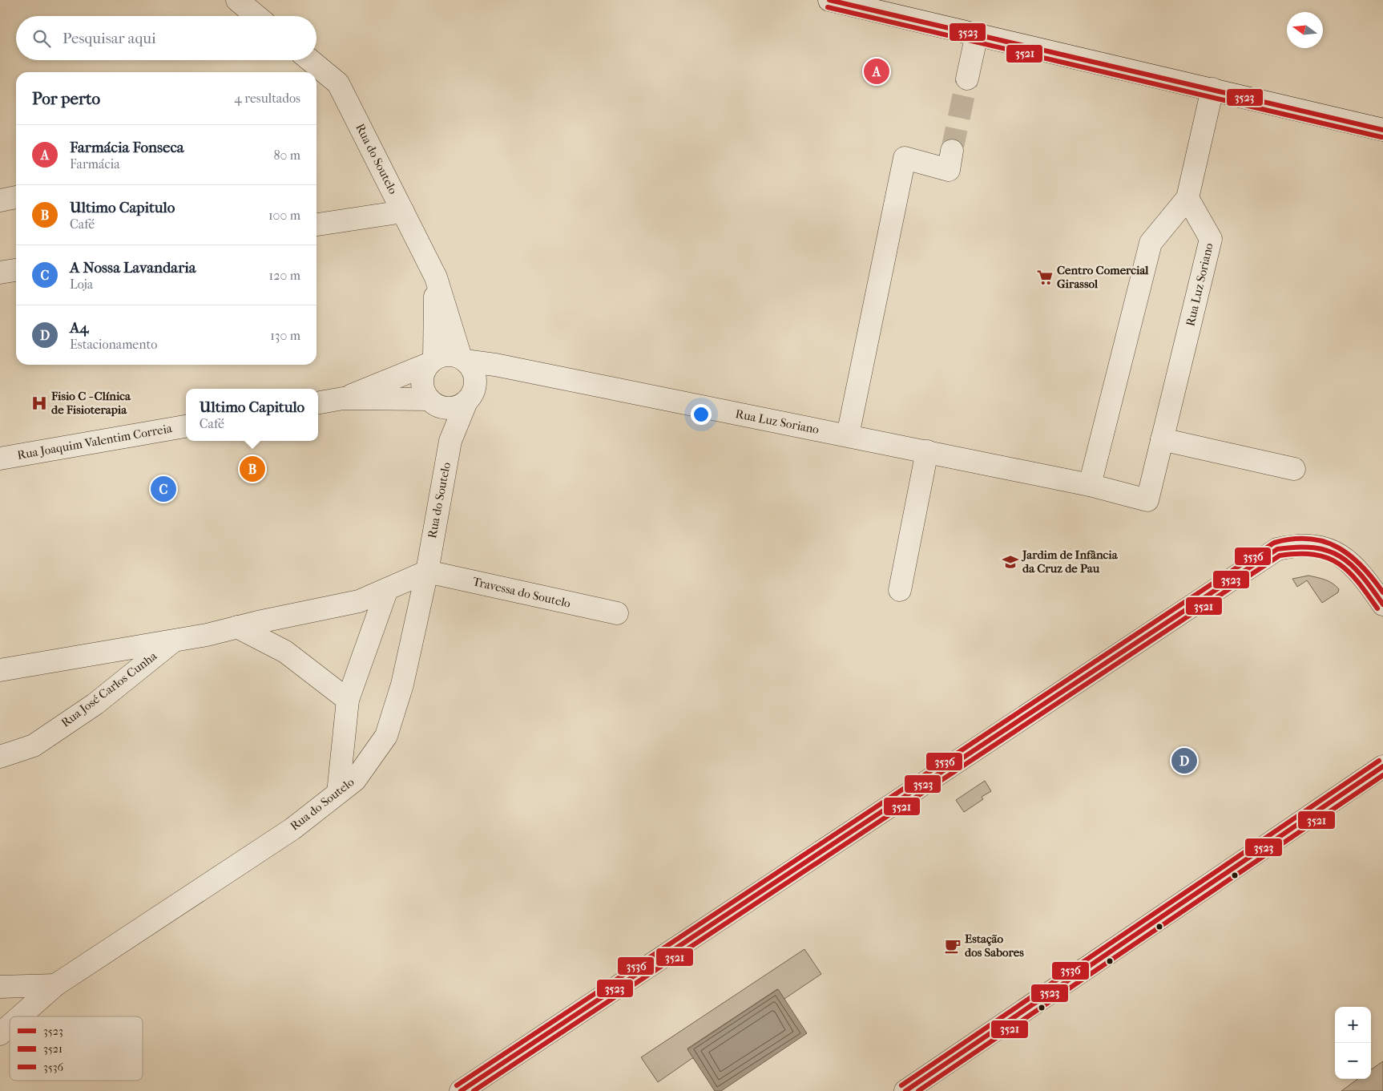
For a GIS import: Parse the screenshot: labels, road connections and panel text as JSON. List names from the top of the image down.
{
  "streets": {
    "street": [
      "Rua do Soutelo",
      "Rua Luz Soriano",
      "Rua Joaquim Valentim Correia",
      "Travessa do Soutelo",
      "Rua José Carlos Cunha"
    ]
  },
  "crossings": [
    ["Rua do Soutelo", "Rua Luz Soriano"],
    ["Rua do Soutelo", "Travessa do Soutelo"],
    ["Rua do Soutelo", "Rua José Carlos Cunha"],
    ["Travessa do Soutelo", "Rua José Carlos Cunha"]
  ],
  "places": {
    "supermarket": ["Centro Comercial Girassol"],
    "hospital": ["Fisio C - Clínica de Fisioterapia"],
    "school or university": ["Jardim de Infância da Cruz de Pau"],
    "cafe": ["Estação dos Sabores"]
  },
  "lines": ["transit line 3523", "transit line 3521", "transit line 3536"],
  "legend": ["3523", "3521", "3536"],
  "north": "left",
  "page": {
    "search": "Pesquisar aqui",
    "pins": [
      "A",
      "B",
      "C",
      "D"
    ],
    "heading": ["Por perto", "4 resultados"],
    "list": [
      {
        "mark": "A",
        "name": "Farmácia Fonseca",
        "note": "Farmácia",
        "value": "80 m"
      },
      {
        "mark": "B",
        "name": "Ultimo Capitulo",
        "note": "Café",
        "value": "100 m"
      },
      {
        "mark": "C",
        "name": "A Nossa Lavandaria",
        "note": "Loja",
        "value": "120 m"
      },
      {
        "mark": "D",
        "name": "A4",
        "note": "Estacionamento",
        "value": "130 m"
      }
    ],
    "popup": ["Ultimo Capitulo", "Café"],
    "map_buttons": ["+", "−"]
  }
}
